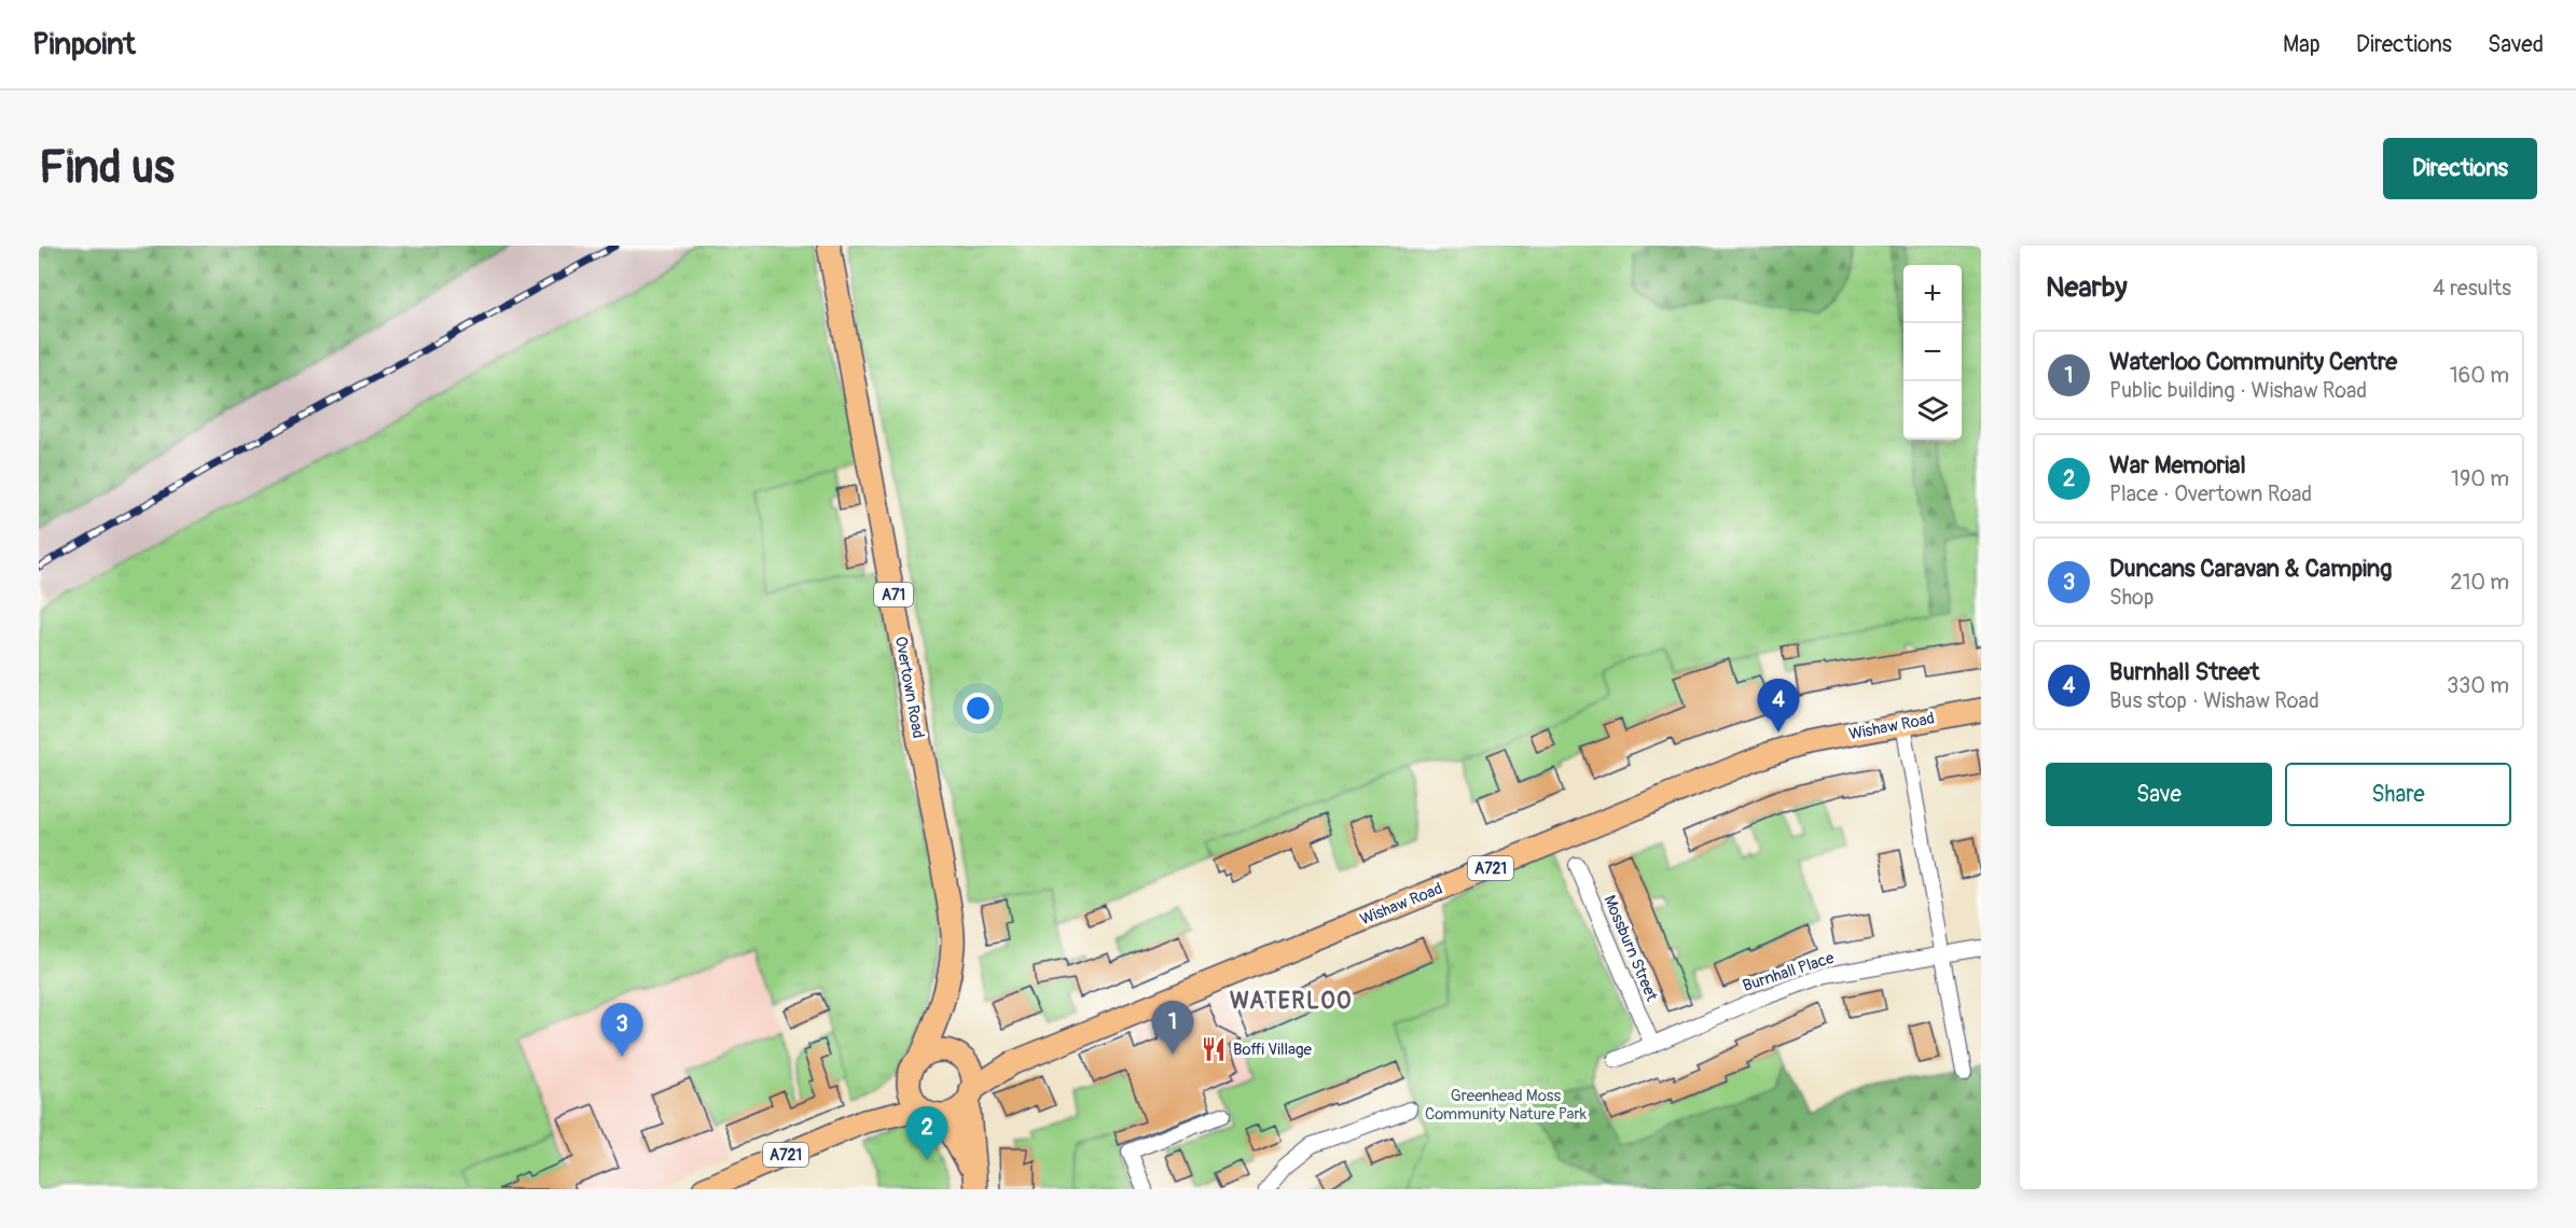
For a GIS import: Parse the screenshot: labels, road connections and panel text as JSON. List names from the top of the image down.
{
  "streets": {
    "main road": [
      "A71",
      "Overtown Road",
      "Wishaw Road",
      "A721"
    ],
    "street": ["Mossburn Street", "Burnhall Place"]
  },
  "crossings": [
    ["Overtown Road", "Wishaw Road"],
    ["Overtown Road", "A721"],
    ["Wishaw Road", "A721"],
    ["Mossburn Street", "Burnhall Place"]
  ],
  "districts": ["WATERLOO"],
  "parks": ["Greenhead Moss Community Nature Park"],
  "places": {
    "restaurant": ["Boffi Village"]
  },
  "page": {
    "header": "Pinpoint",
    "nav": ["Map", "Directions", "Saved"],
    "buttons": [
      "Directions",
      ["Save", "Share"]
    ],
    "title": "Find us",
    "heading": ["Nearby", "4 results"],
    "map_buttons": ["+", "−"],
    "list": [
      {
        "mark": "1",
        "name": "Waterloo Community Centre",
        "note": "Public building · Wishaw Road",
        "value": "160 m"
      },
      {
        "mark": "2",
        "name": "War Memorial",
        "note": "Place · Overtown Road",
        "value": "190 m"
      },
      {
        "mark": "3",
        "name": "Duncans Caravan & Camping",
        "note": "Shop",
        "value": "210 m"
      },
      {
        "mark": "4",
        "name": "Burnhall Street",
        "note": "Bus stop · Wishaw Road",
        "value": "330 m"
      }
    ],
    "pins": [
      "4",
      "1",
      "3",
      "2"
    ]
  }
}
